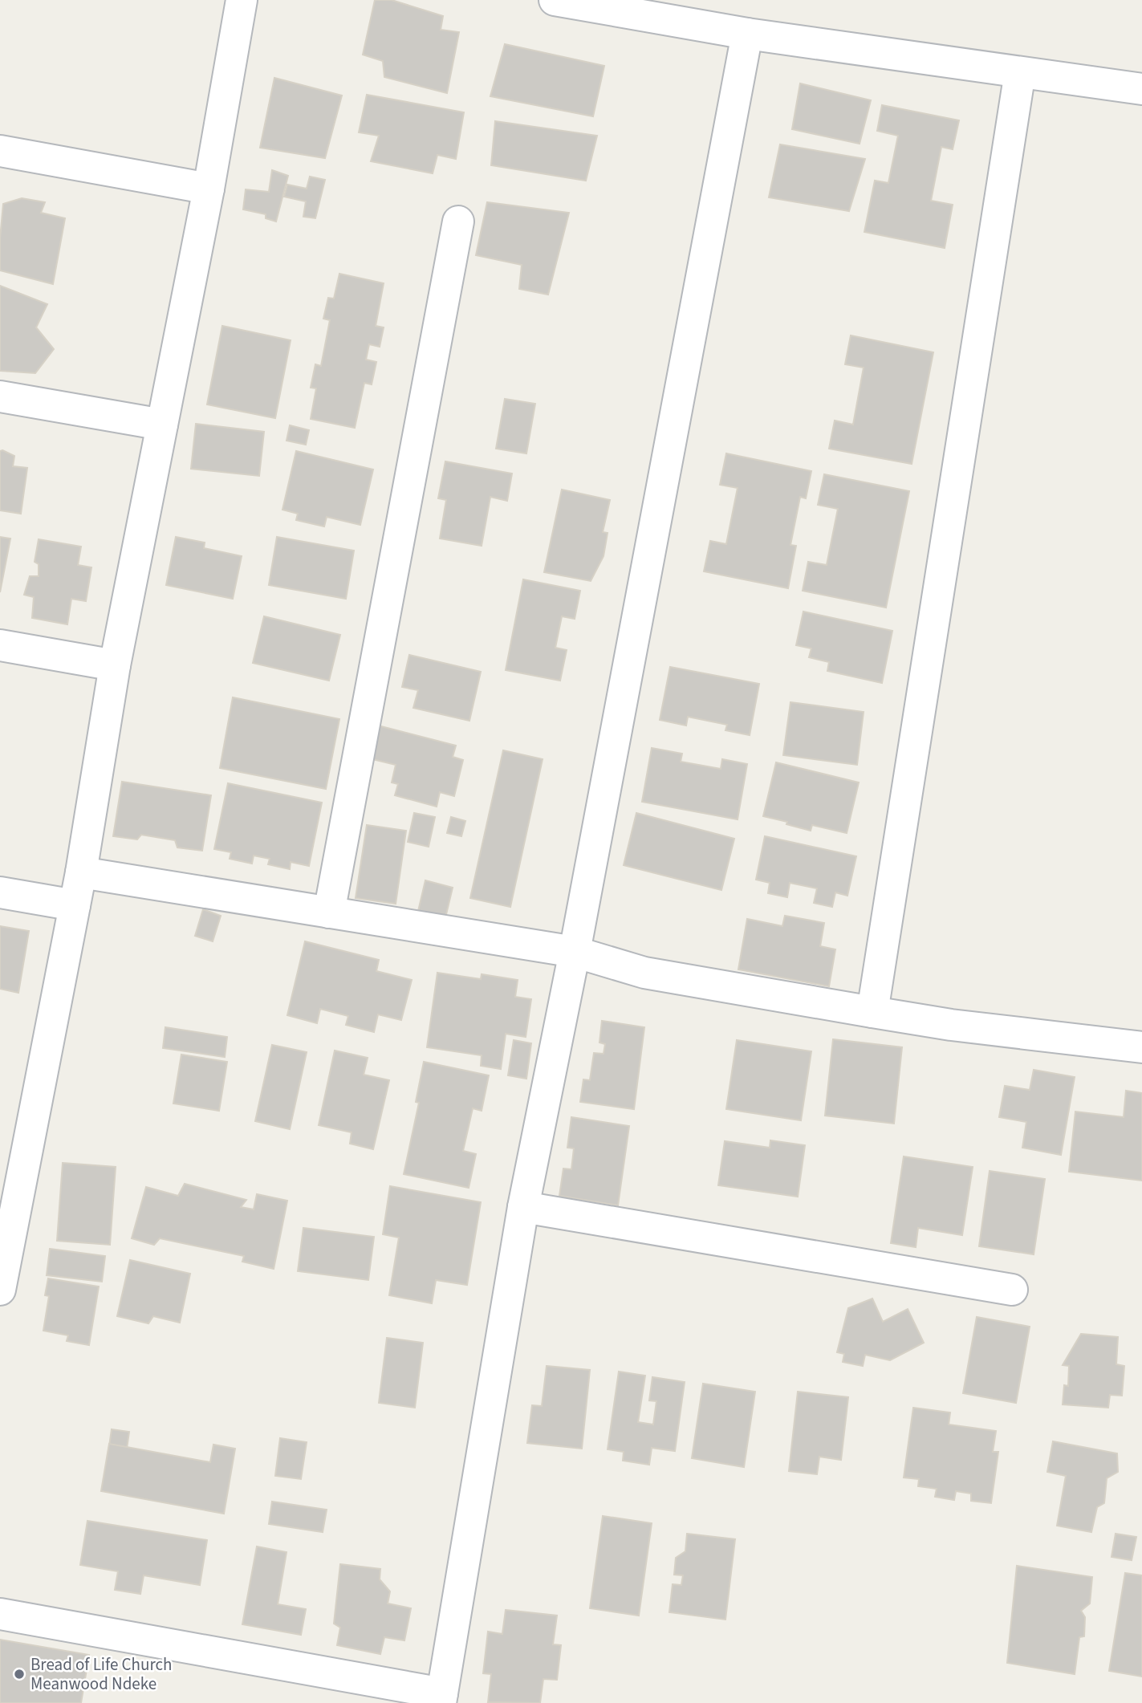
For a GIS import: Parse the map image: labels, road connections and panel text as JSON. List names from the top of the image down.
{
  "places": ["Bread of Life Church Meanwood Ndeke"]
}
